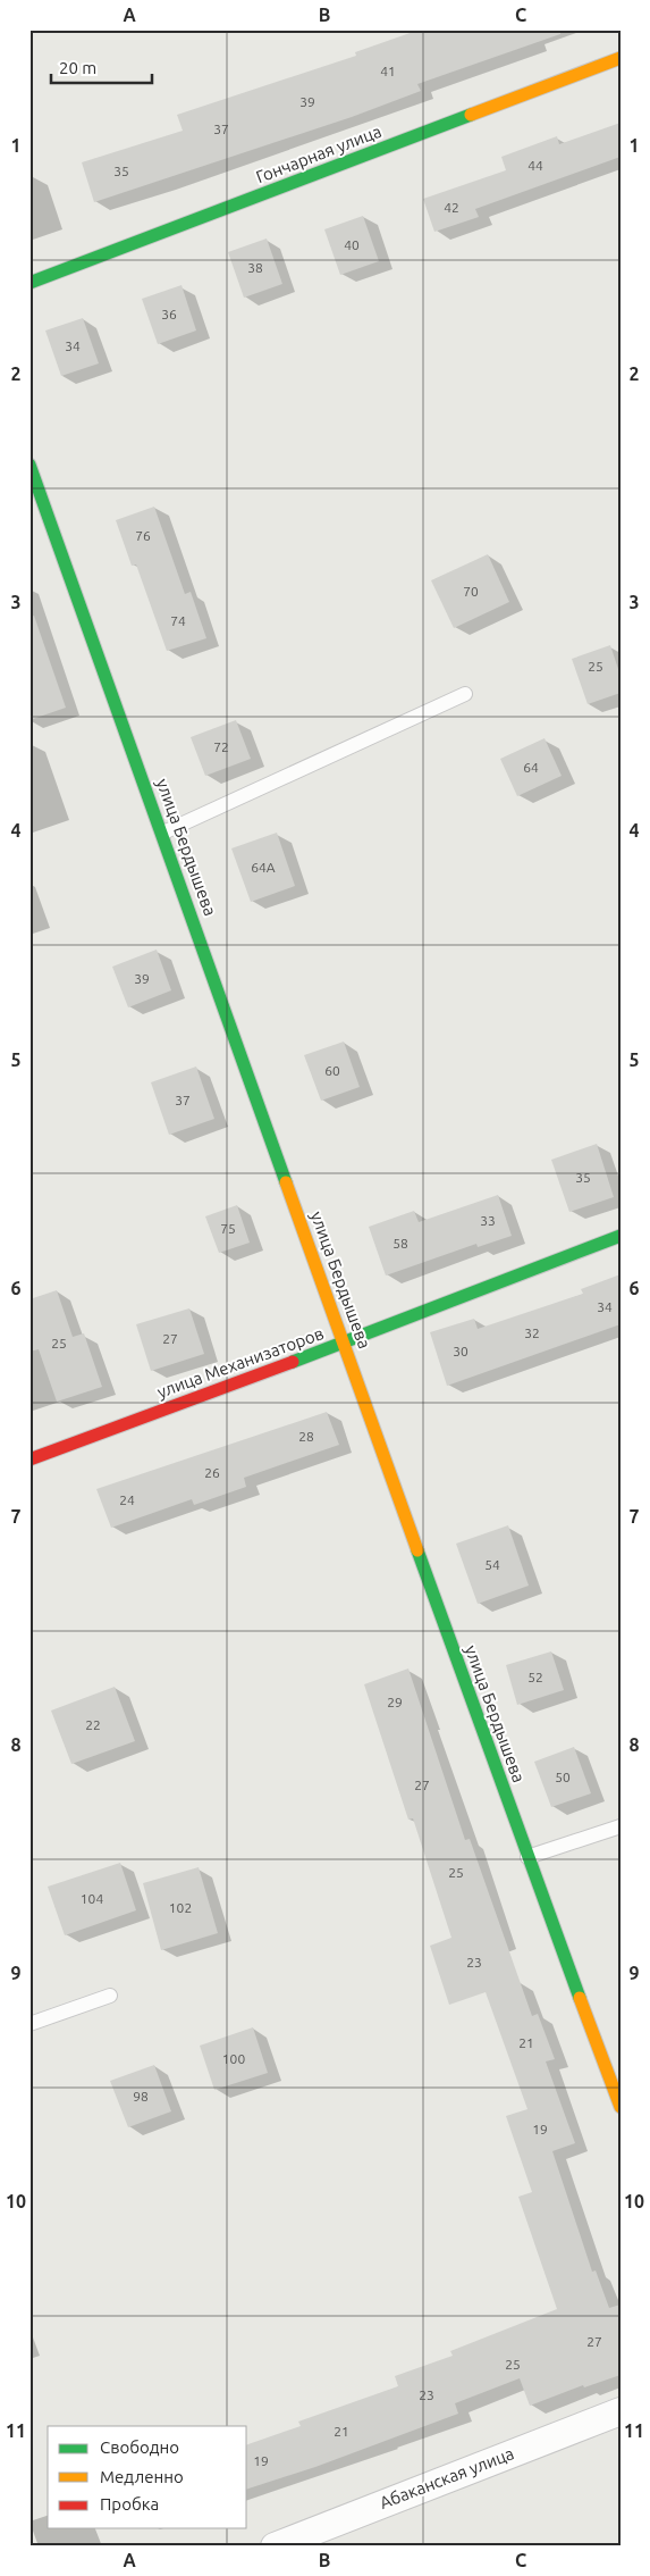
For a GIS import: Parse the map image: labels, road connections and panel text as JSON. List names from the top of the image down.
{
  "streets": {
    "street": [
      "Гончарная улица",
      "улица Бердышева",
      "улица Механизаторов",
      "Абаканская улица"
    ]
  },
  "crossings": [
    ["улица Бердышева", "улица Механизаторов"]
  ],
  "house_numbers": [
    "41",
    "39",
    "37",
    "44",
    "35",
    "42",
    "40",
    "38",
    "36",
    "34",
    "76",
    "70",
    "74",
    "25",
    "72",
    "64",
    "64А",
    "39",
    "60",
    "37",
    "35",
    "33",
    "75",
    "58",
    "34",
    "32",
    "27",
    "25",
    "30",
    "28",
    "26",
    "24",
    "54",
    "52",
    "29",
    "22",
    "50",
    "27",
    "25",
    "104",
    "102",
    "23",
    "21",
    "100",
    "98",
    "19",
    "27",
    "25",
    "23",
    "21",
    "19"
  ],
  "legend": ["Свободно", "Медленно", "Пробка"],
  "scale_bar": "20 m",
  "grid": {
    "columns": ["A", "B", "C"],
    "rows": [
      "1",
      "2",
      "3",
      "4",
      "5",
      "6",
      "7",
      "8",
      "9",
      "10",
      "11"
    ]
  }
}
